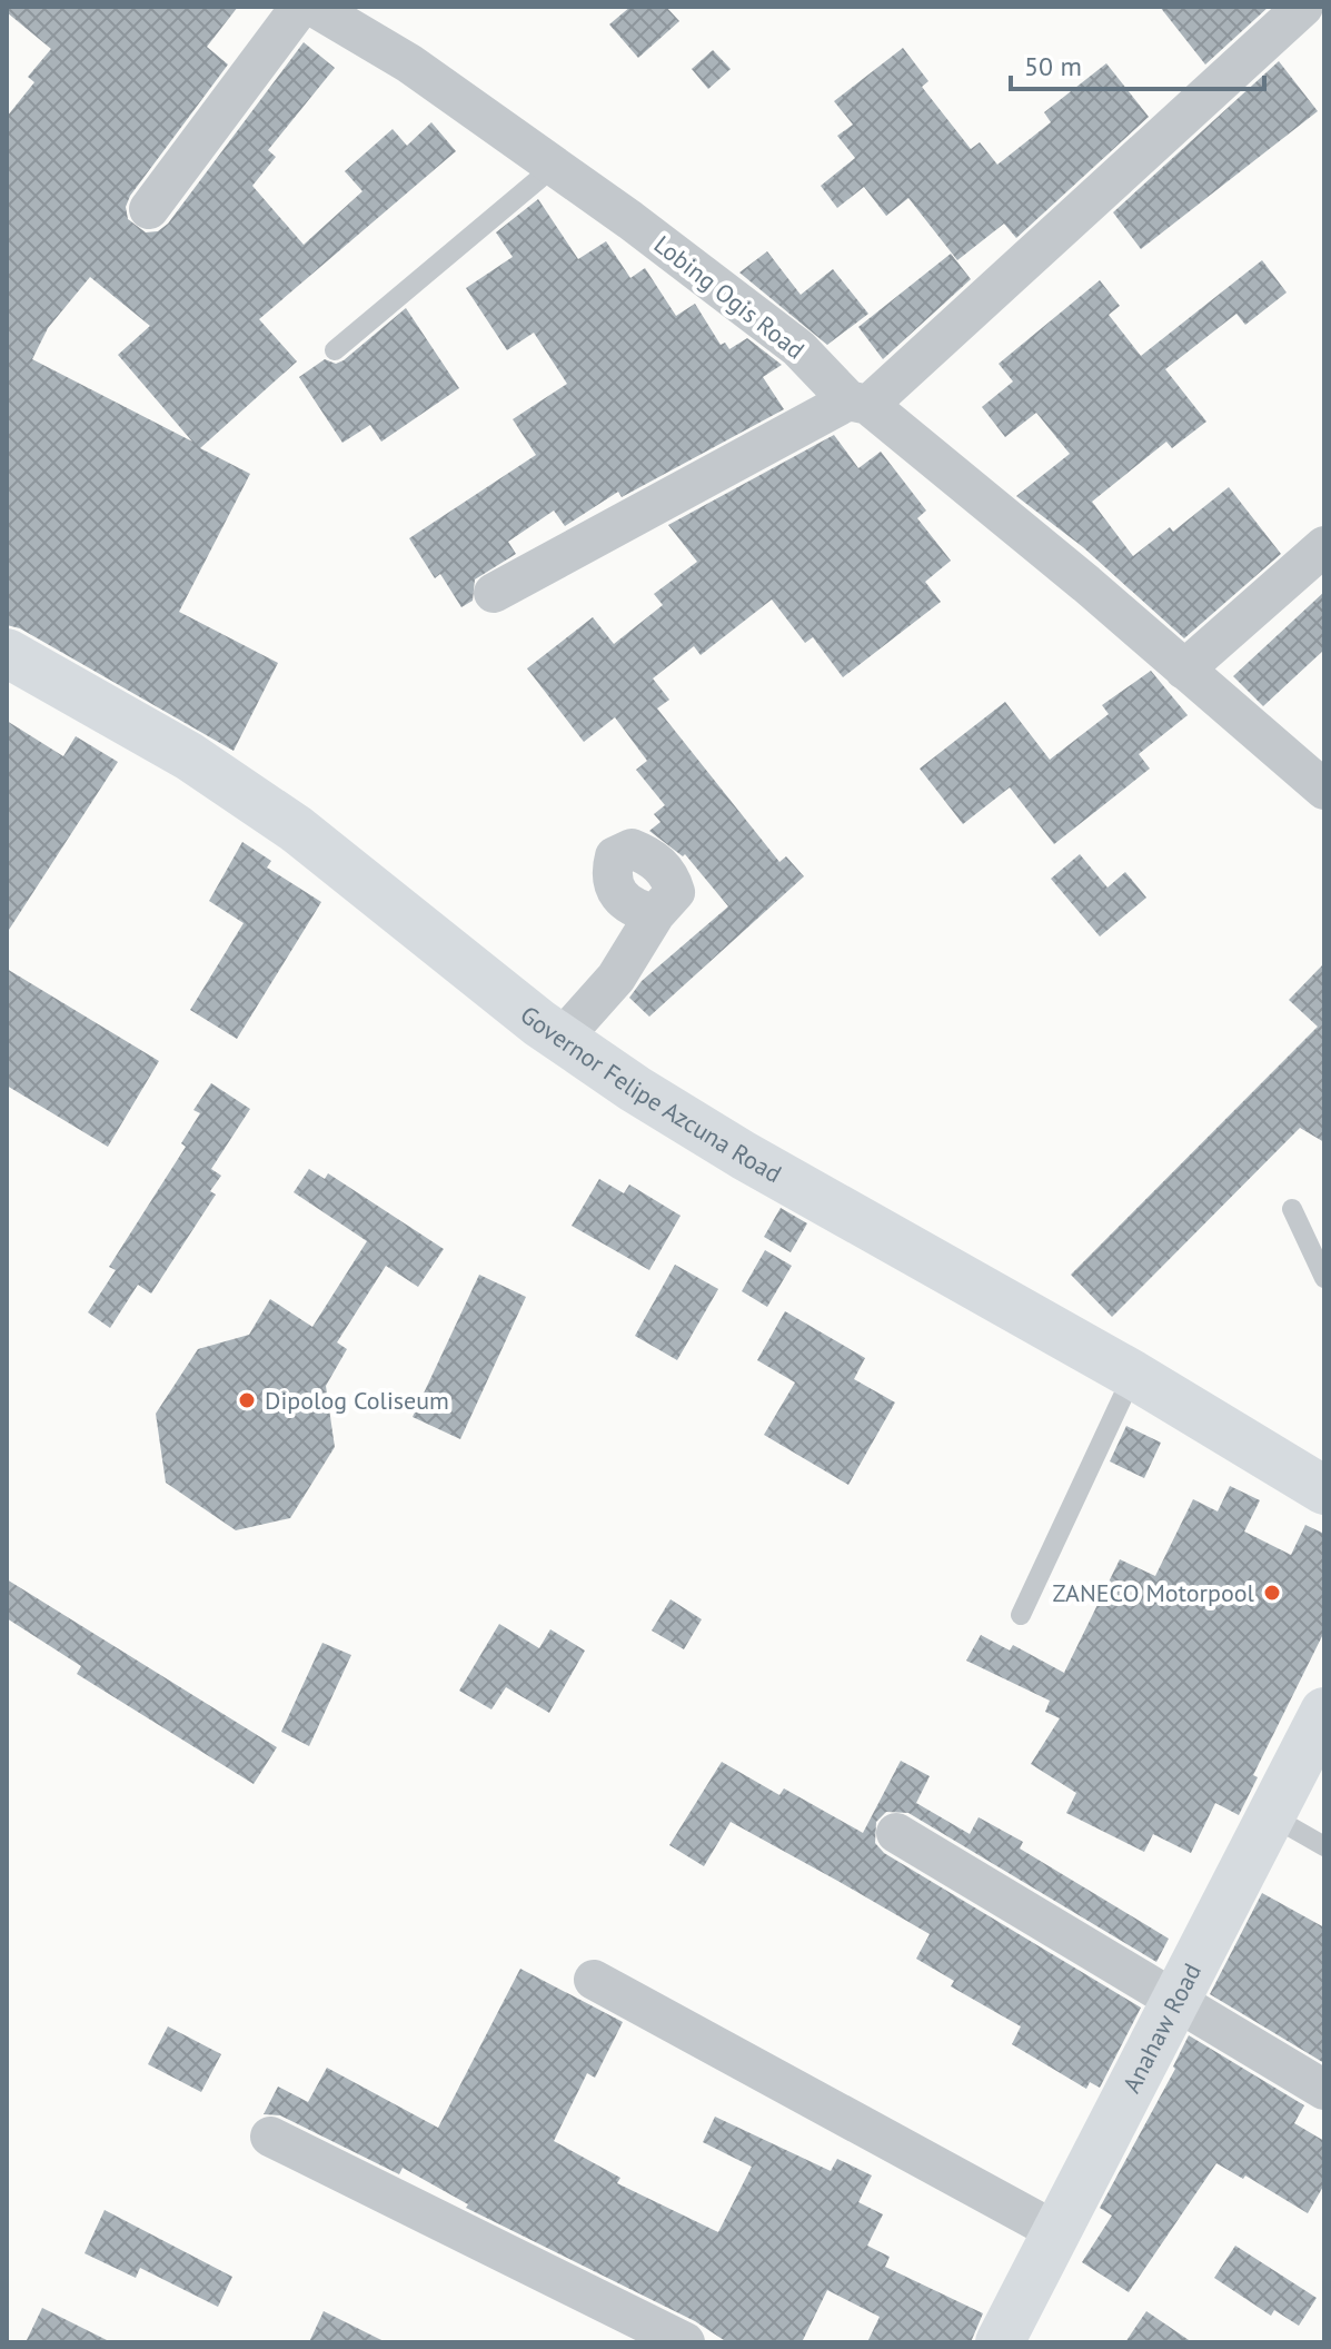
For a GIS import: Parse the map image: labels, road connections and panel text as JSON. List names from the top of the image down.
{
  "streets": {
    "street": ["Lobing Ogis Road", "Governor Felipe Azcuna Road", "Anahaw Road"]
  },
  "places": ["Dipolog Coliseum", "ZANECO Motorpool"],
  "scale_bar": "50 m"
}
